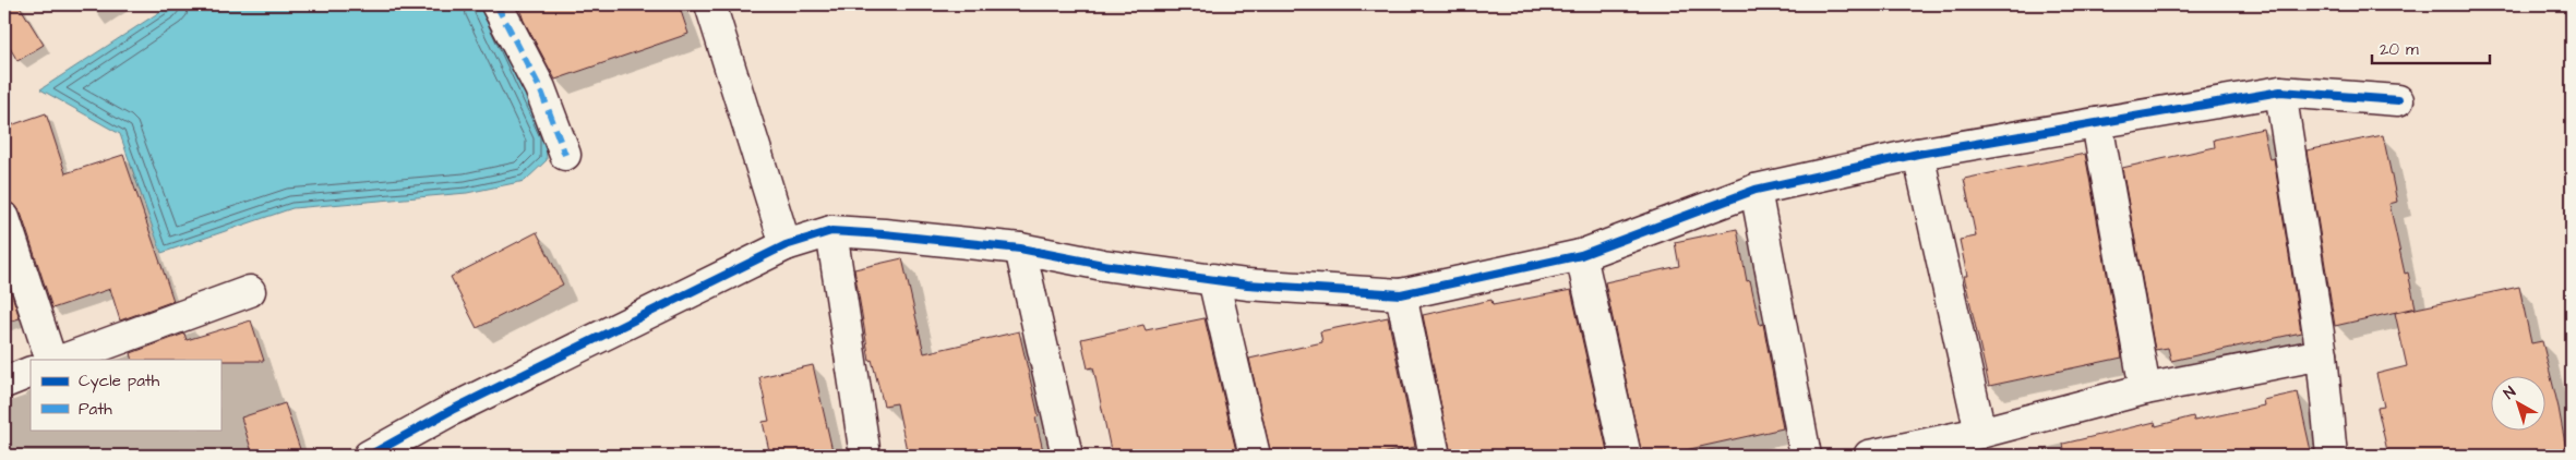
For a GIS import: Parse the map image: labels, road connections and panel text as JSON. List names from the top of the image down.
{
  "legend": ["Cycle path", "Path"],
  "scale_bar": "20 m",
  "north": "top left"
}
